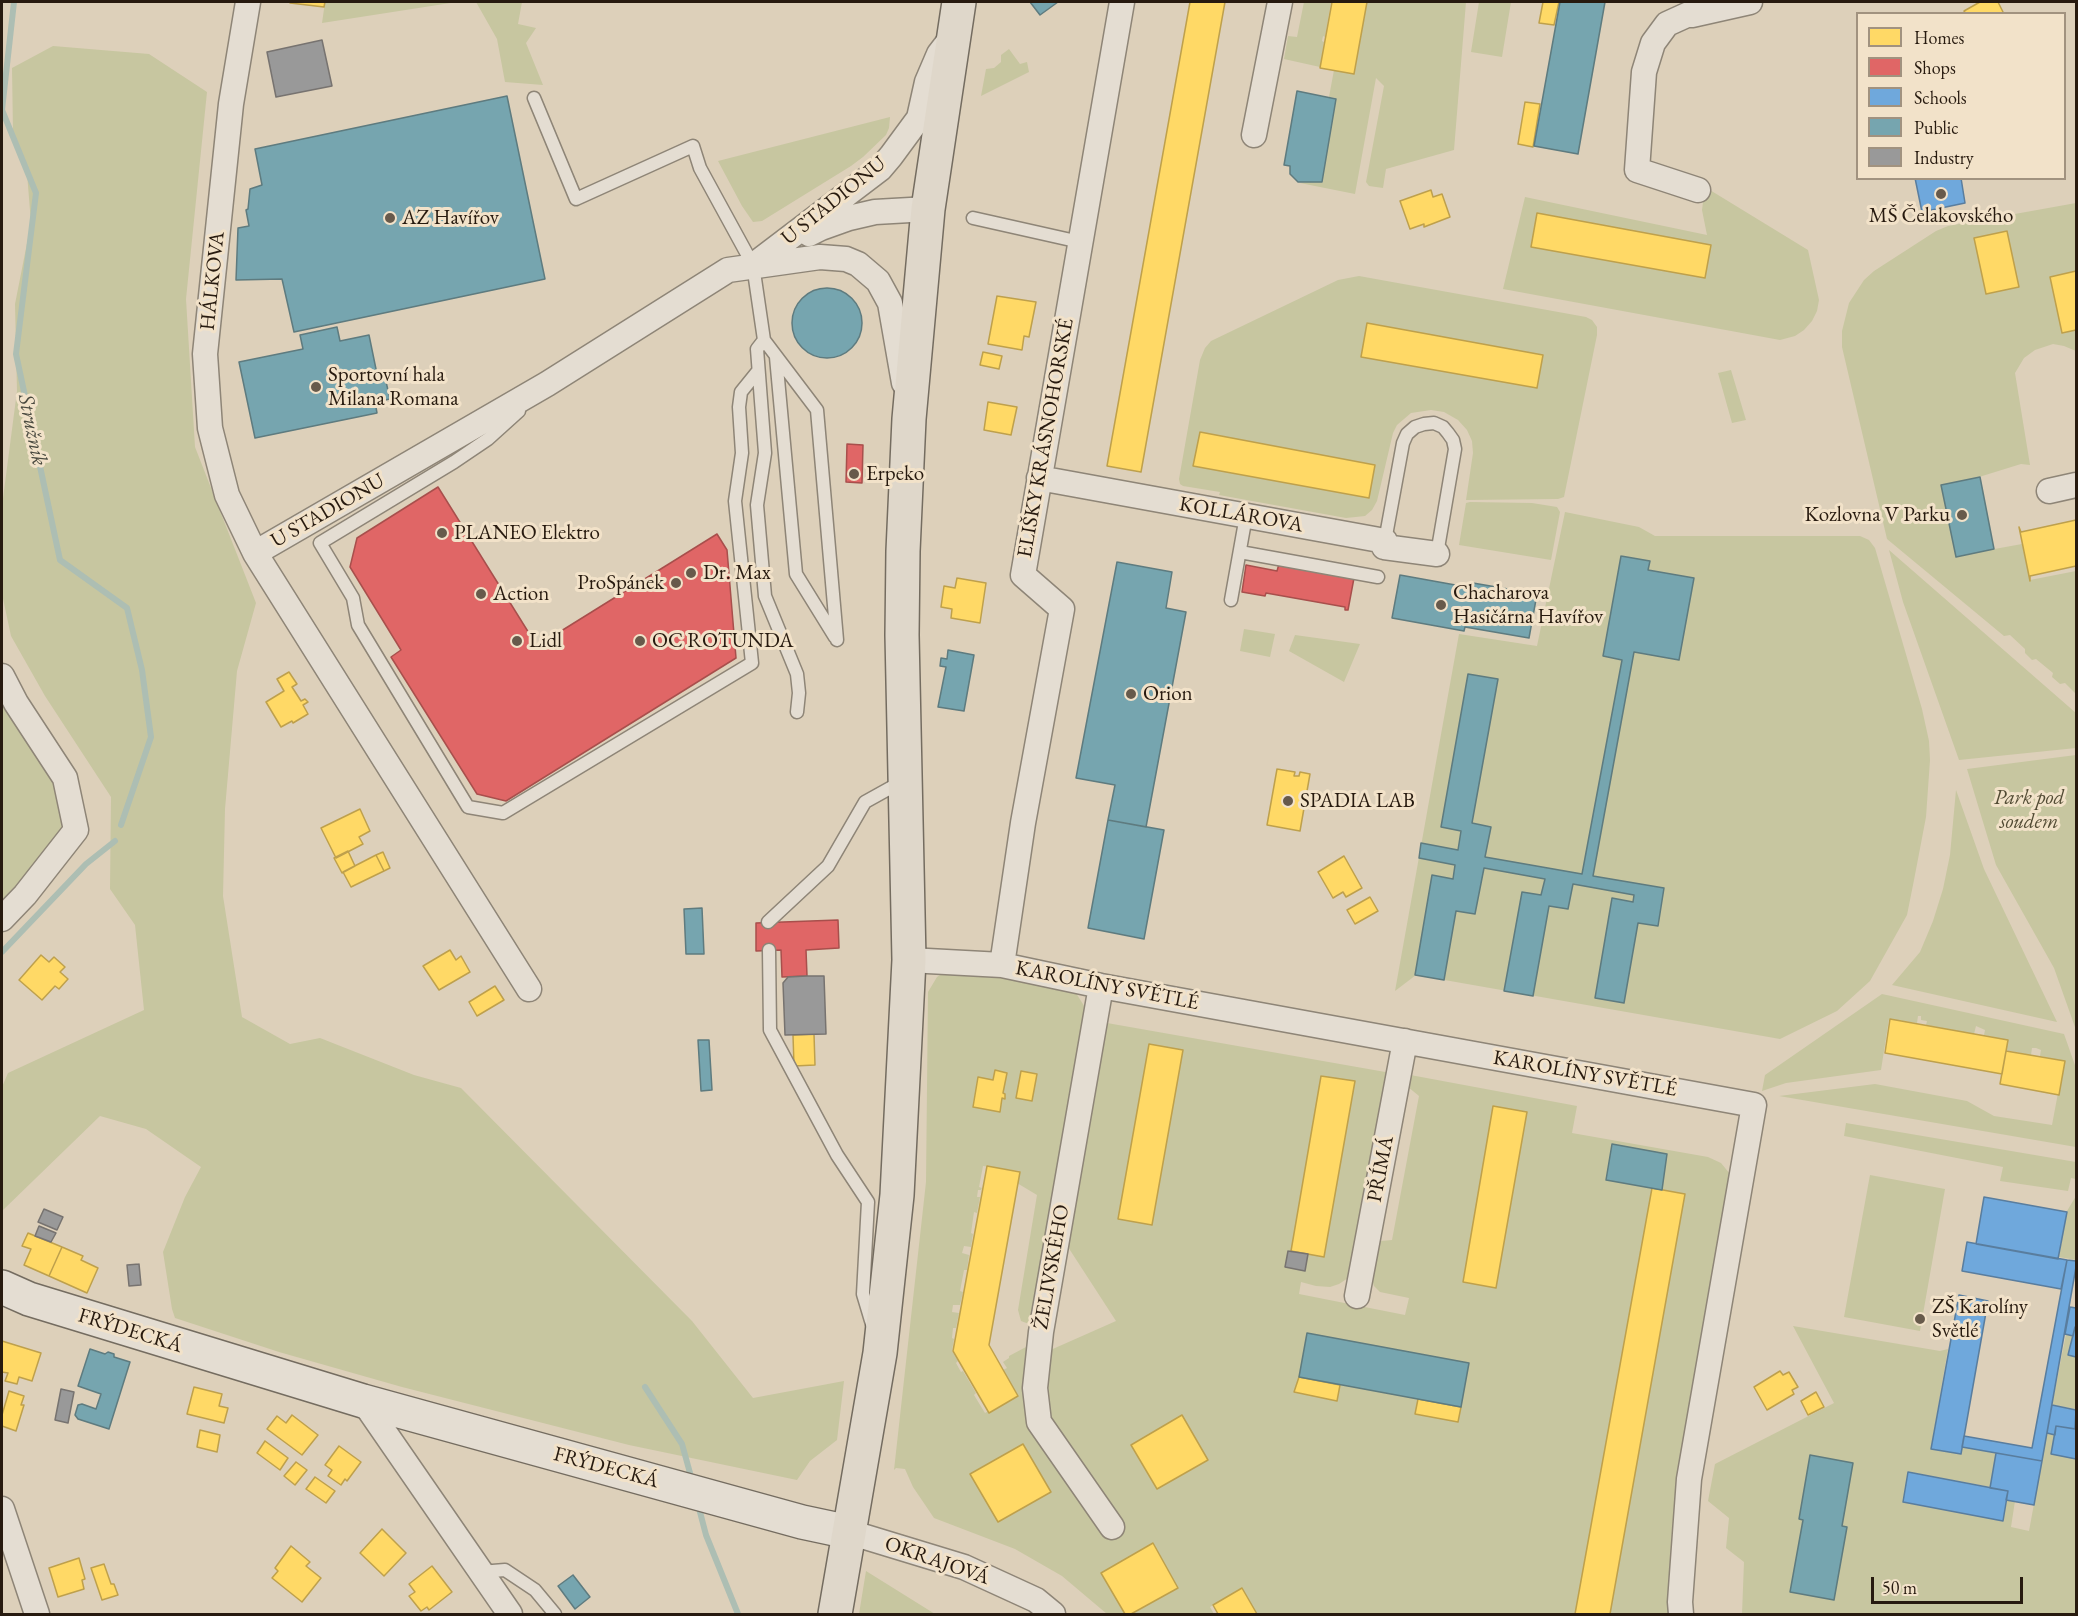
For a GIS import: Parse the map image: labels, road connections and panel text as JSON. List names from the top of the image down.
{
  "streets": {
    "street": [
      "U STADIONU",
      "HÁLKOVA",
      "ELIŠKY KRÁSNOHORSKÉ",
      "KOLLÁROVA",
      "KAROLÍNY SVĚTLÉ",
      "PŘÍMÁ",
      "ŽELIVSKÉHO",
      "FRÝDECKÁ",
      "OKRAJOVÁ"
    ]
  },
  "crossings": [
    ["U STADIONU", "HÁLKOVA"],
    ["ELIŠKY KRÁSNOHORSKÉ", "KOLLÁROVA"],
    ["ELIŠKY KRÁSNOHORSKÉ", "KAROLÍNY SVĚTLÉ"],
    ["KAROLÍNY SVĚTLÉ", "PŘÍMÁ"],
    ["KAROLÍNY SVĚTLÉ", "ŽELIVSKÉHO"],
    ["FRÝDECKÁ", "OKRAJOVÁ"]
  ],
  "water": ["Stružník"],
  "parks": ["Park pod soudem"],
  "places": [
    "MŠ Čelakovského",
    "AZ Havířov",
    "Sportovní hala Milana Romana",
    "Erpeko",
    "Kozlovna V Parku",
    "PLANEO Elektro",
    "Dr. Max",
    "ProSpánek",
    "Action",
    "Chacharova Hasičárna Havířov",
    "Lidl",
    "OC ROTUNDA",
    "Orion",
    "SPADIA LAB",
    "ZŠ Karolíny Světlé"
  ],
  "legend": [
    "Homes",
    "Shops",
    "Schools",
    "Public",
    "Industry"
  ],
  "scale_bar": "50 m"
}
